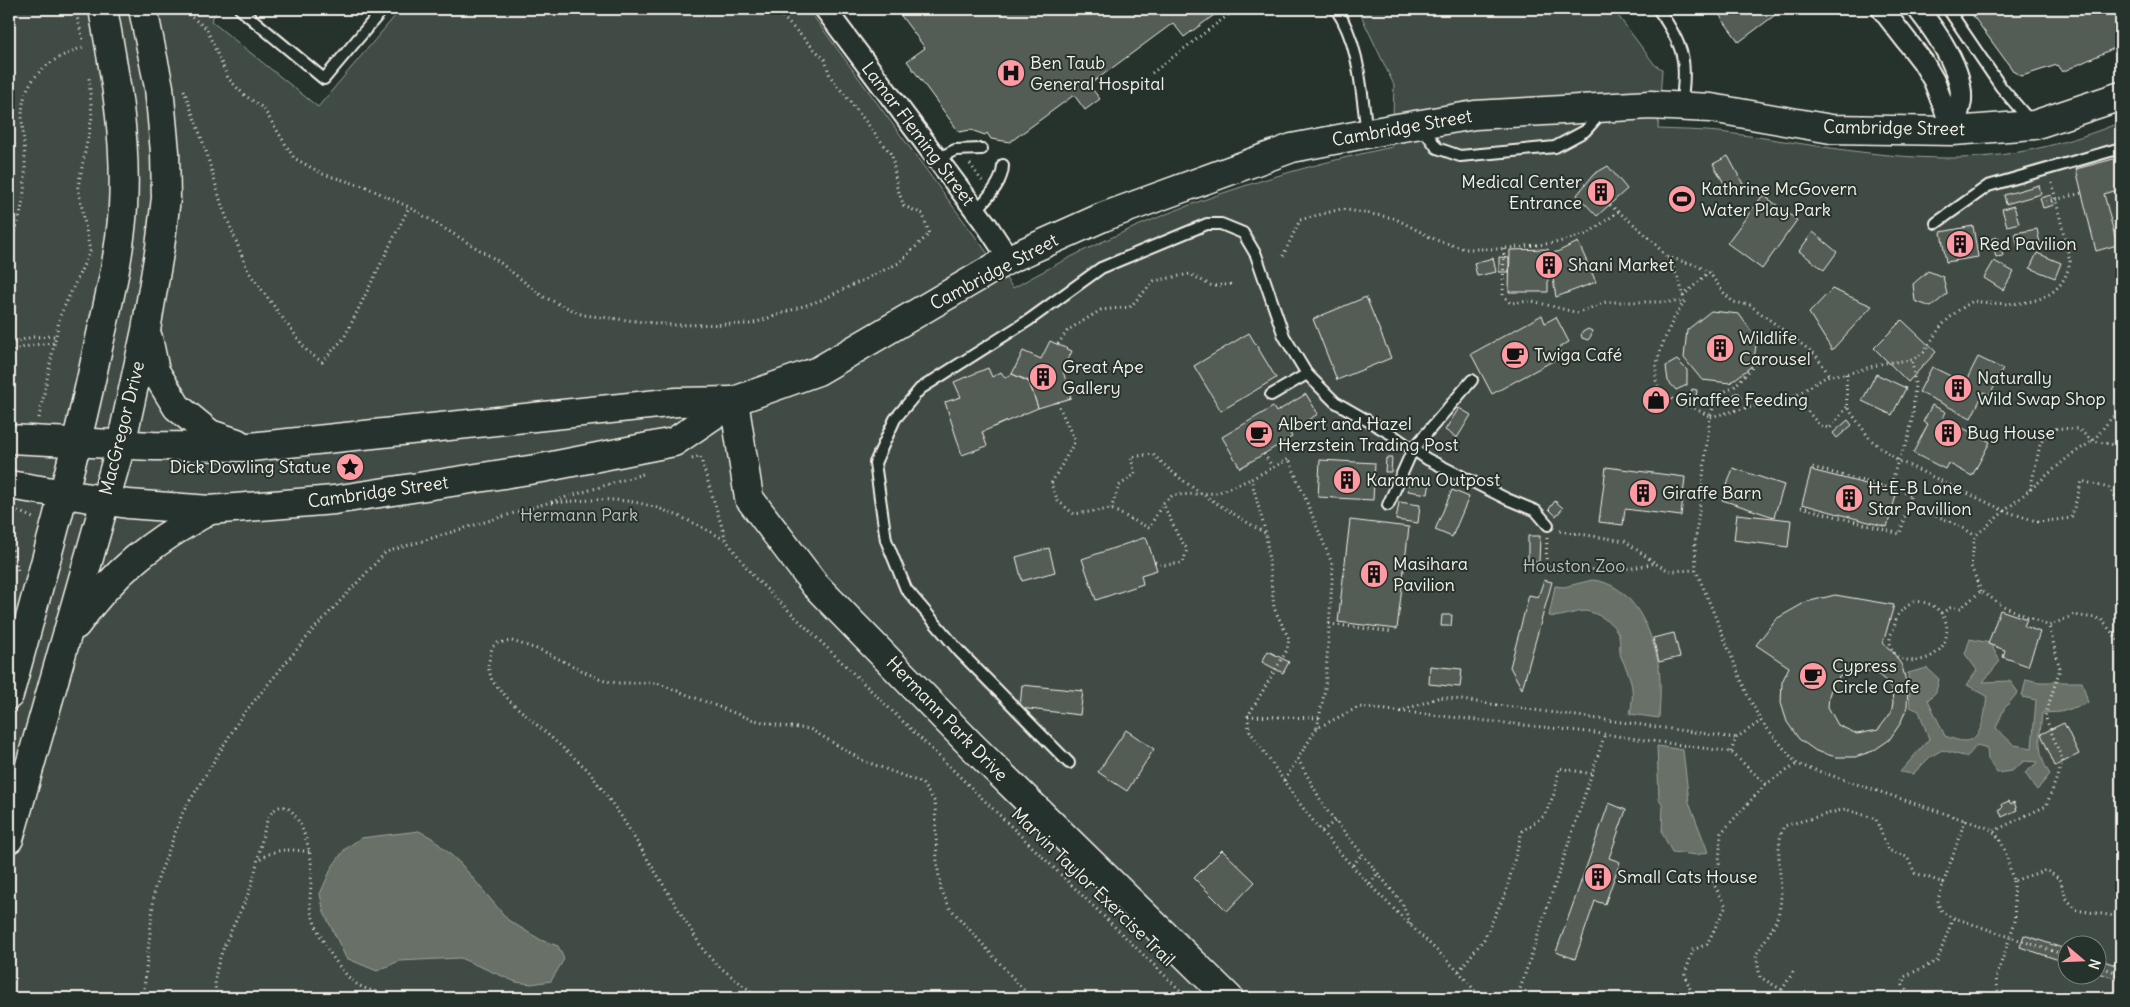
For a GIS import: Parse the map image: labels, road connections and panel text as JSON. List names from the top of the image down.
{
  "streets": {
    "street": [
      "Cambridge Street",
      "Lamar Fleming Street",
      "MacGregor Drive",
      "Hermann Park Drive"
    ],
    "path": ["Marvin Taylor Exercise Trail"]
  },
  "crossings": [
    ["Cambridge Street", "Lamar Fleming Street"],
    ["Cambridge Street", "MacGregor Drive"],
    ["Cambridge Street", "Hermann Park Drive"]
  ],
  "parks": ["Hermann Park", "Houston Zoo"],
  "places": {
    "hospital": ["Ben Taub General Hospital"],
    "building": [
      "Medical Center Entrance",
      "Red Pavilion",
      "Shani Market",
      "Wildlife Carousel",
      "Great Ape Gallery",
      "Naturally Wild Swap Shop",
      "Bug House",
      "Karamu Outpost",
      "Giraffe Barn",
      "H-E-B Lone Star Pavillion",
      "Masihara Pavilion",
      "Small Cats House"
    ],
    "sports": ["Kathrine McGovern Water Play Park"],
    "cafe": ["Twiga Café", "Albert and Hazel Herzstein Trading Post", "Cypress Circle Cafe"],
    "shop": ["Giraffee Feeding"],
    "place": ["Dick Dowling Statue"]
  },
  "north": "right"
}
